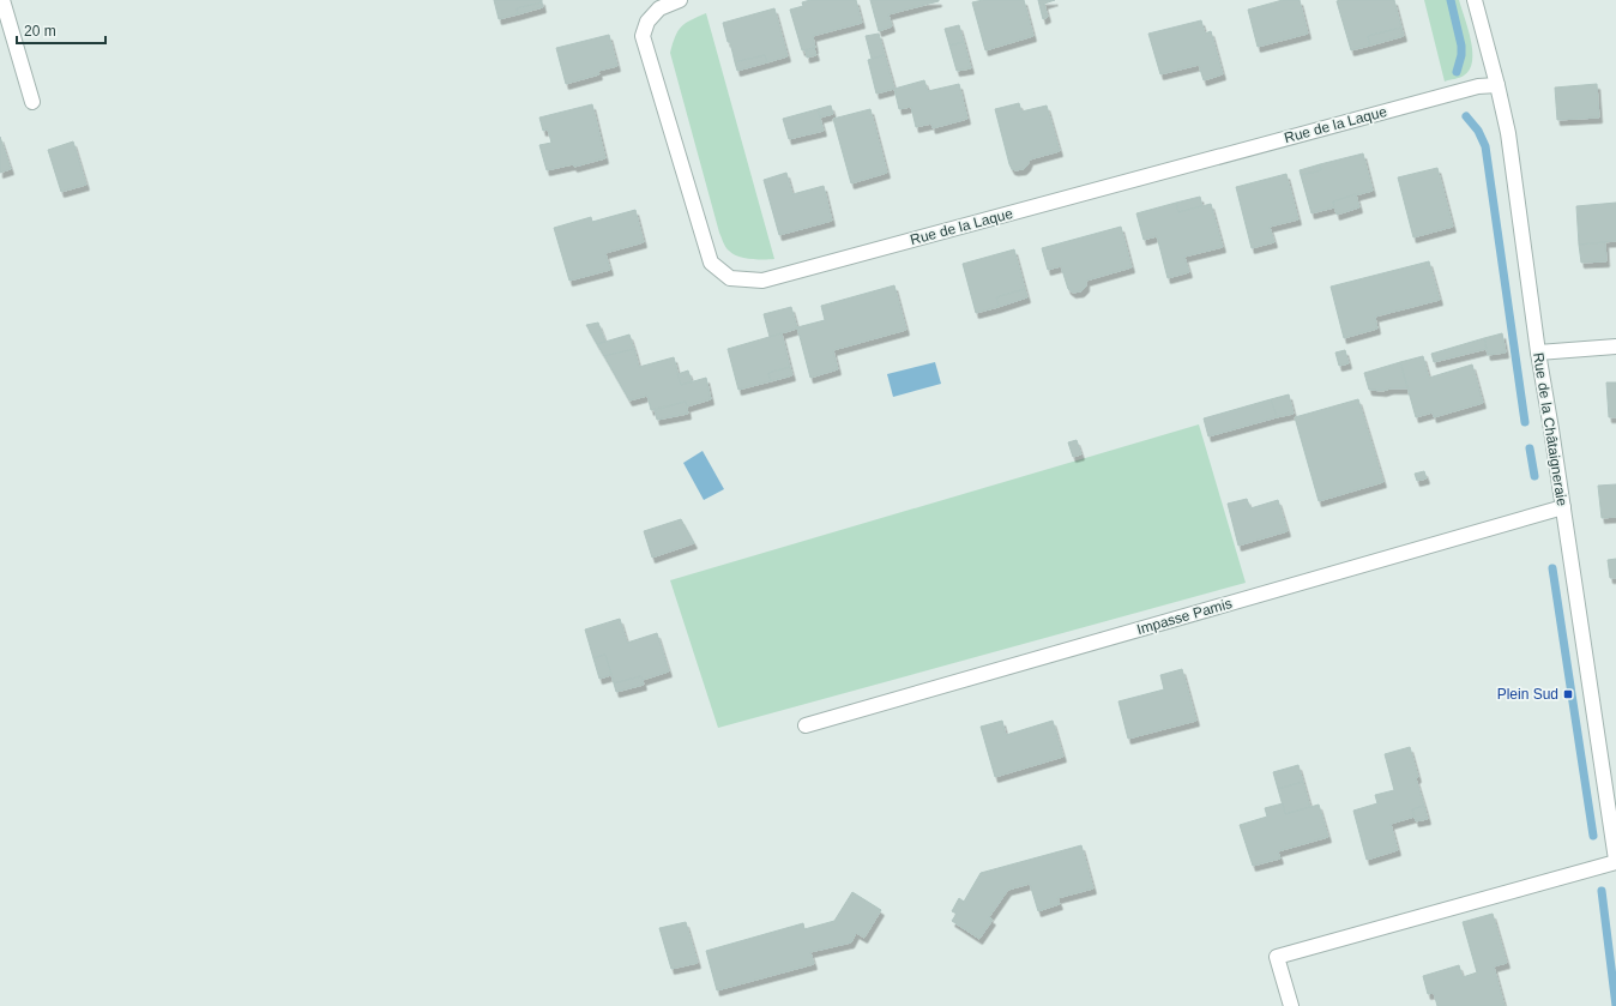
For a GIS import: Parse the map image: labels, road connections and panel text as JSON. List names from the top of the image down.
{
  "streets": {
    "street": ["Rue de la Laque", "Rue de la Châtaigneraie", "Impasse Pamis"]
  },
  "crossings": [
    ["Rue de la Laque", "Rue de la Châtaigneraie"],
    ["Rue de la Châtaigneraie", "Impasse Pamis"]
  ],
  "places": {
    "transit": ["Plein Sud"]
  },
  "scale_bar": "20 m"
}
